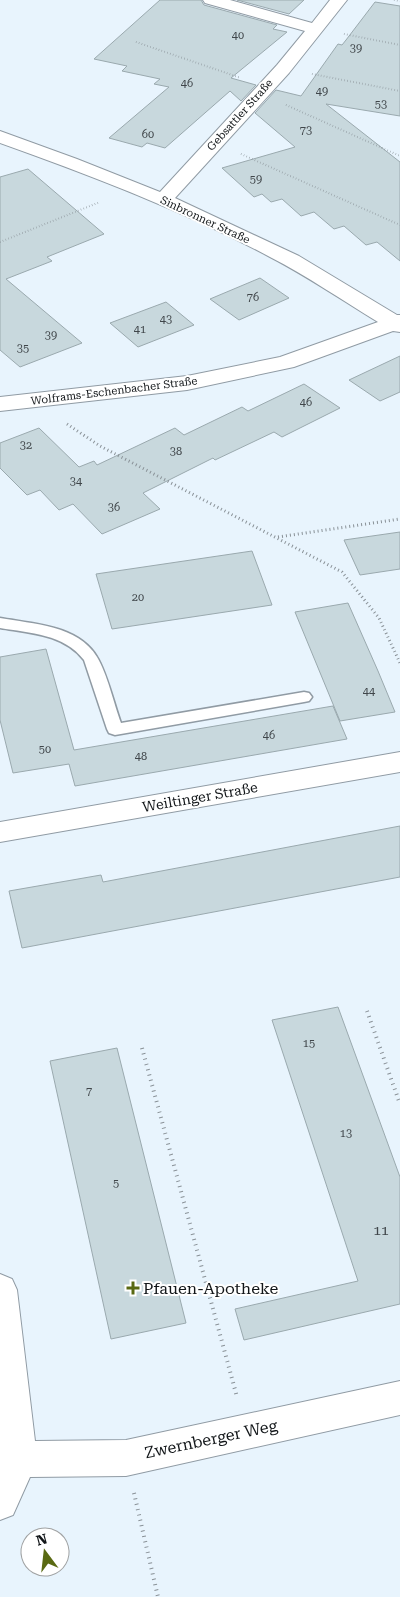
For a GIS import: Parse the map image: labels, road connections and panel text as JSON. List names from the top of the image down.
{
  "streets": {
    "street": [
      "Gebsattler Straße",
      "Sinbronner Straße",
      "Wolframs-Eschenbacher Straße",
      "Weiltinger Straße",
      "Zwernberger Weg"
    ]
  },
  "crossings": [
    ["Gebsattler Straße", "Sinbronner Straße"],
    ["Sinbronner Straße", "Wolframs-Eschenbacher Straße"]
  ],
  "places": {
    "health": ["Pfauen-Apotheke"]
  },
  "house_numbers": [
    "40",
    "39",
    "46",
    "49",
    "53",
    "73",
    "60",
    "59",
    "76",
    "43",
    "41",
    "39",
    "35",
    "46",
    "32",
    "38",
    "34",
    "36",
    "20",
    "44",
    "46",
    "50",
    "48",
    "15",
    "7",
    "13",
    "5",
    "11"
  ],
  "north": "top"
}
